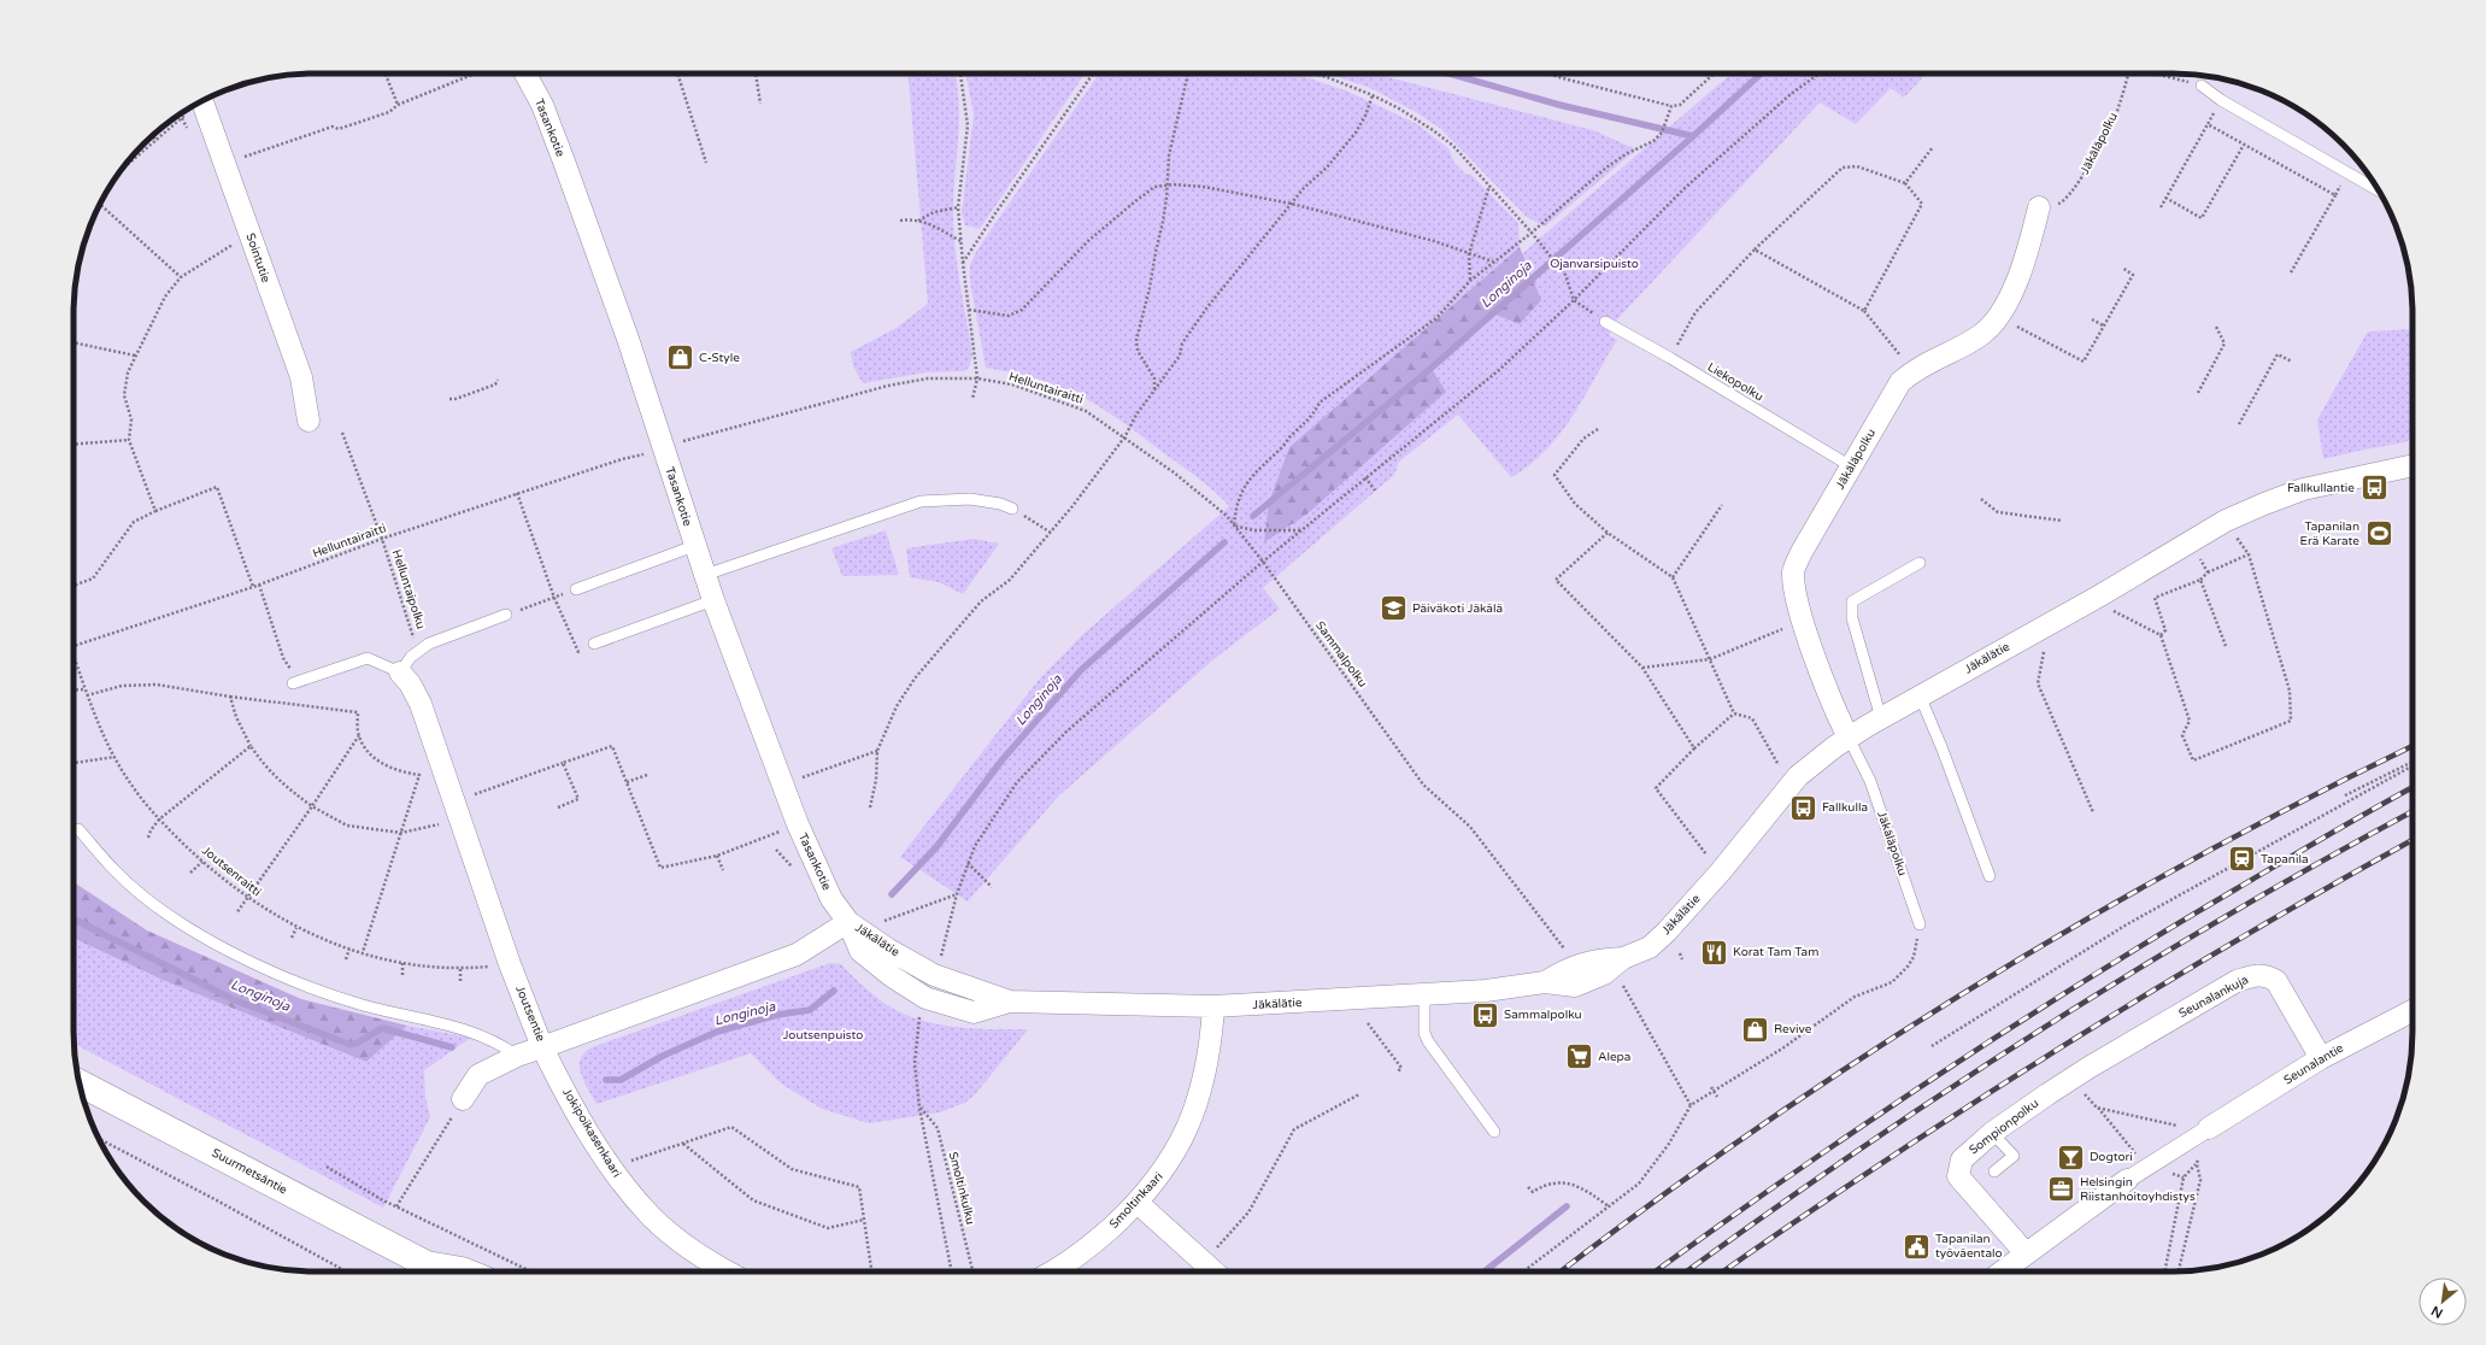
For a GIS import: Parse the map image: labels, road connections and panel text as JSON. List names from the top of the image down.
{
  "streets": {
    "main road": ["Suurmetsäntie"],
    "street": [
      "Tasankotie",
      "Jäkäläpolku",
      "Sointutie",
      "Jäkälätie",
      "Seunalankuja",
      "Joutsentie",
      "Seunalantie",
      "Sompionpolku",
      "Jokipoikasenkaari",
      "Smoltinkaari"
    ],
    "lane": ["Liekopolku"],
    "path": [
      "Helluntairaitti",
      "Helluntaipolku",
      "Sammalpolku",
      "Joutsenraitti",
      "Smoltinkulku"
    ]
  },
  "crossings": [
    ["Tasankotie", "Jäkälätie"],
    ["Tasankotie", "Joutsentie"],
    ["Jäkäläpolku", "Liekopolku"],
    ["Jäkäläpolku", "Jäkälätie"],
    ["Helluntairaitti", "Helluntaipolku"],
    ["Helluntairaitti", "Sammalpolku"],
    ["Jäkälätie", "Joutsentie"],
    ["Jäkälätie", "Smoltinkaari"],
    ["Seunalankuja", "Seunalantie"],
    ["Seunalankuja", "Sompionpolku"],
    ["Joutsentie", "Jokipoikasenkaari"]
  ],
  "water": ["Longinoja"],
  "parks": ["Ojanvarsipuisto", "Joutsenpuisto"],
  "places": {
    "shop": ["C-Style", "Revive"],
    "bus stop": ["Fallkullantie", "Fallkulla", "Sammalpolku"],
    "sports": ["Tapanilan Erä Karate"],
    "school or university": ["Päiväkoti Jäkälä"],
    "station": ["Tapanila"],
    "restaurant": ["Korat Tam Tam"],
    "supermarket": ["Alepa"],
    "bar": ["Dogtori"],
    "office": ["Helsingin Riistanhoitoyhdistys"],
    "public building": ["Tapanilan työväentalo"]
  },
  "north": "bottom left"
}
